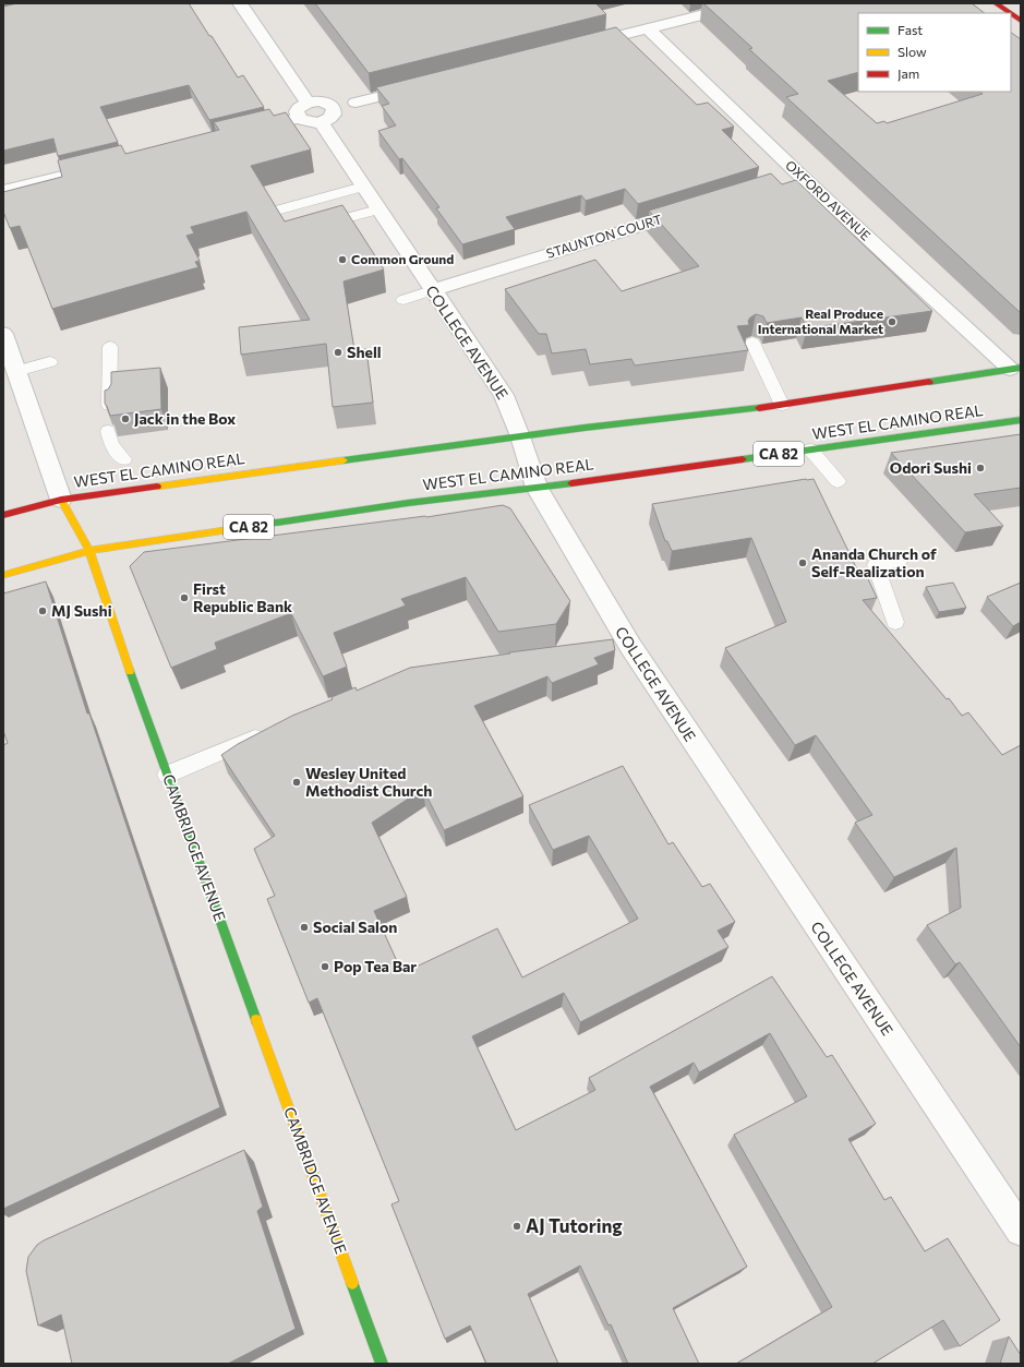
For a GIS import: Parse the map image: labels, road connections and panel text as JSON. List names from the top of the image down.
{
  "streets": {
    "main road": ["WEST EL CAMINO REAL", "CA 82", "CAMBRIDGE AVENUE"],
    "street": ["OXFORD AVENUE", "STAUNTON COURT", "COLLEGE AVENUE"]
  },
  "crossings": [
    ["OXFORD AVENUE", "WEST EL CAMINO REAL"],
    ["STAUNTON COURT", "COLLEGE AVENUE"],
    ["COLLEGE AVENUE", "WEST EL CAMINO REAL"],
    ["WEST EL CAMINO REAL", "CAMBRIDGE AVENUE"]
  ],
  "places": [
    "Common Ground",
    "Real Produce International Market",
    "Shell",
    "Jack in the Box",
    "Odori Sushi",
    "Ananda Church of Self-Realization",
    "First Republic Bank",
    "MJ Sushi",
    "Wesley United Methodist Church",
    "Social Salon",
    "Pop Tea Bar",
    "AJ Tutoring"
  ],
  "legend": ["Fast", "Slow", "Jam"]
}
